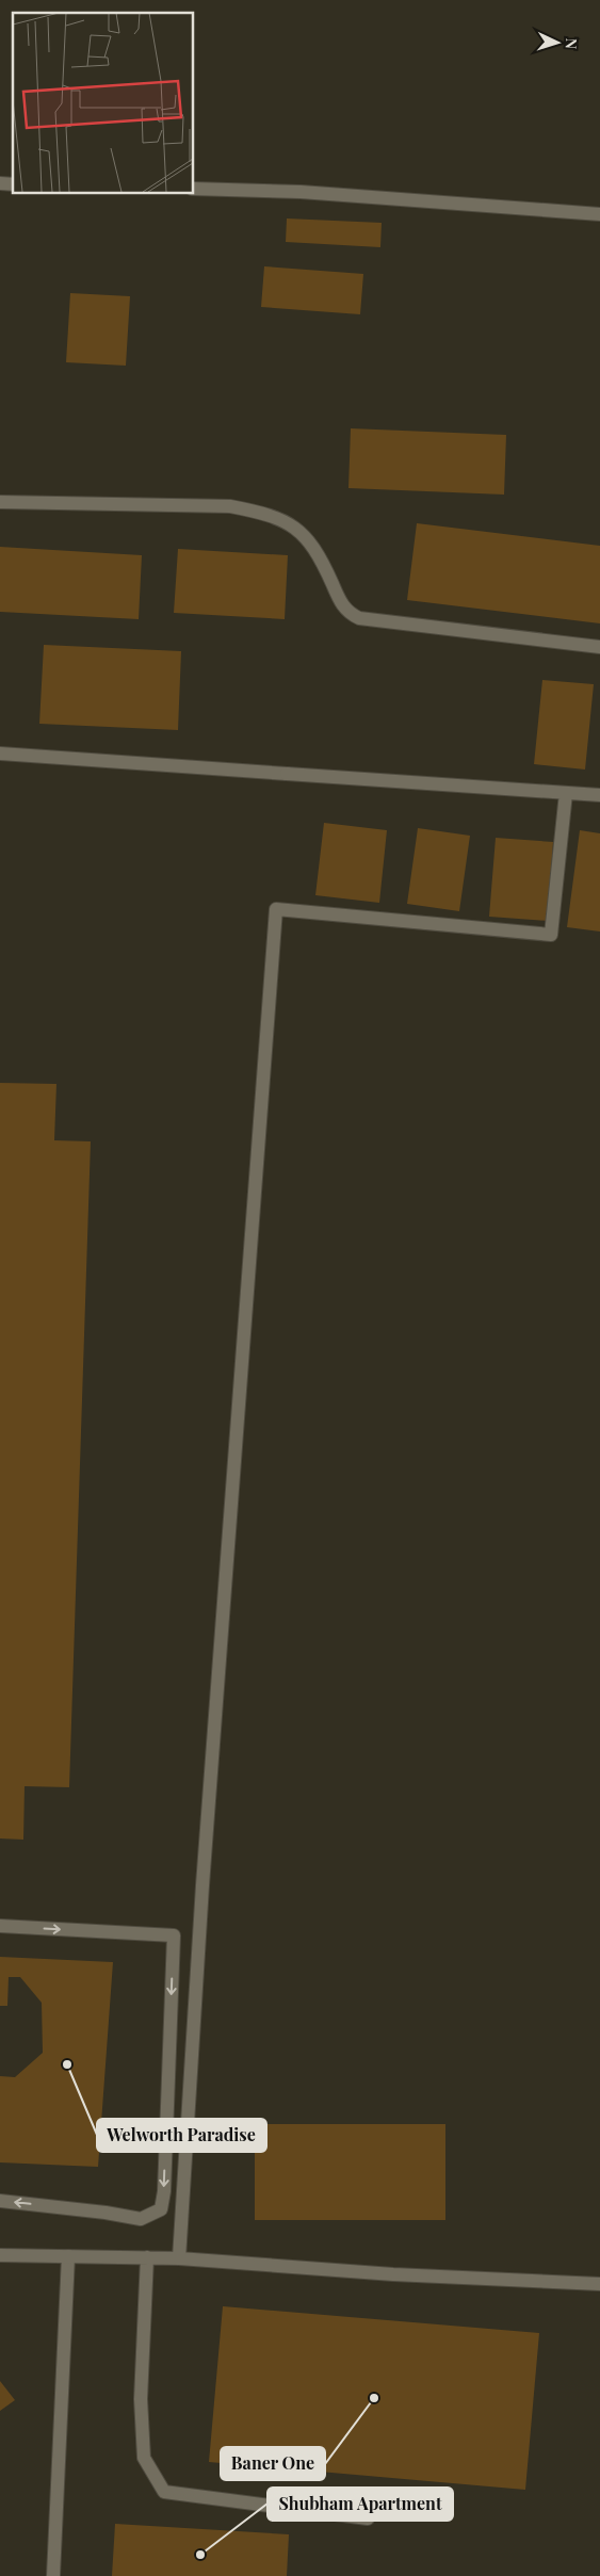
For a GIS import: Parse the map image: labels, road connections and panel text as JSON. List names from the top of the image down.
{
  "places": ["Welworth Paradise", "Baner One", "Shubham Apartment"],
  "north": "right"
}
